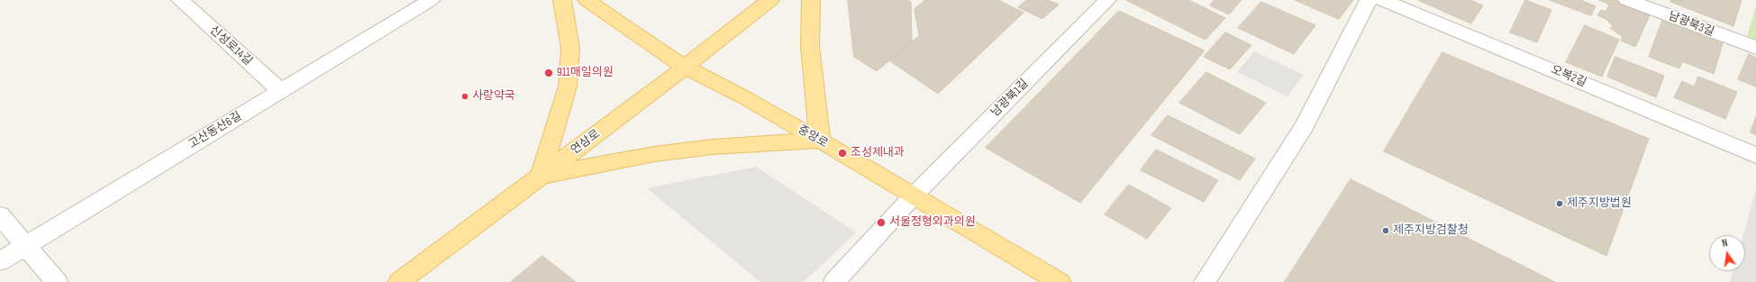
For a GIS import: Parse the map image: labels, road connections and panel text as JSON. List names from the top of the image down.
{
  "streets": {
    "main road": ["중앙로", "연삼로"],
    "street": [
      "남광북3길",
      "신성로14길",
      "오복2길",
      "남광북1길",
      "고산동산6길"
    ]
  },
  "crossings": [
    ["신성로14길", "고산동산6길"],
    ["남광북1길", "중앙로"],
    ["중앙로", "연삼로"]
  ],
  "places": [
    "911매일의원",
    "사랑약국",
    "조성제내과",
    "제주지방법원",
    "서울정형외과의원",
    "제주지방검찰청"
  ],
  "north": "top"
}
